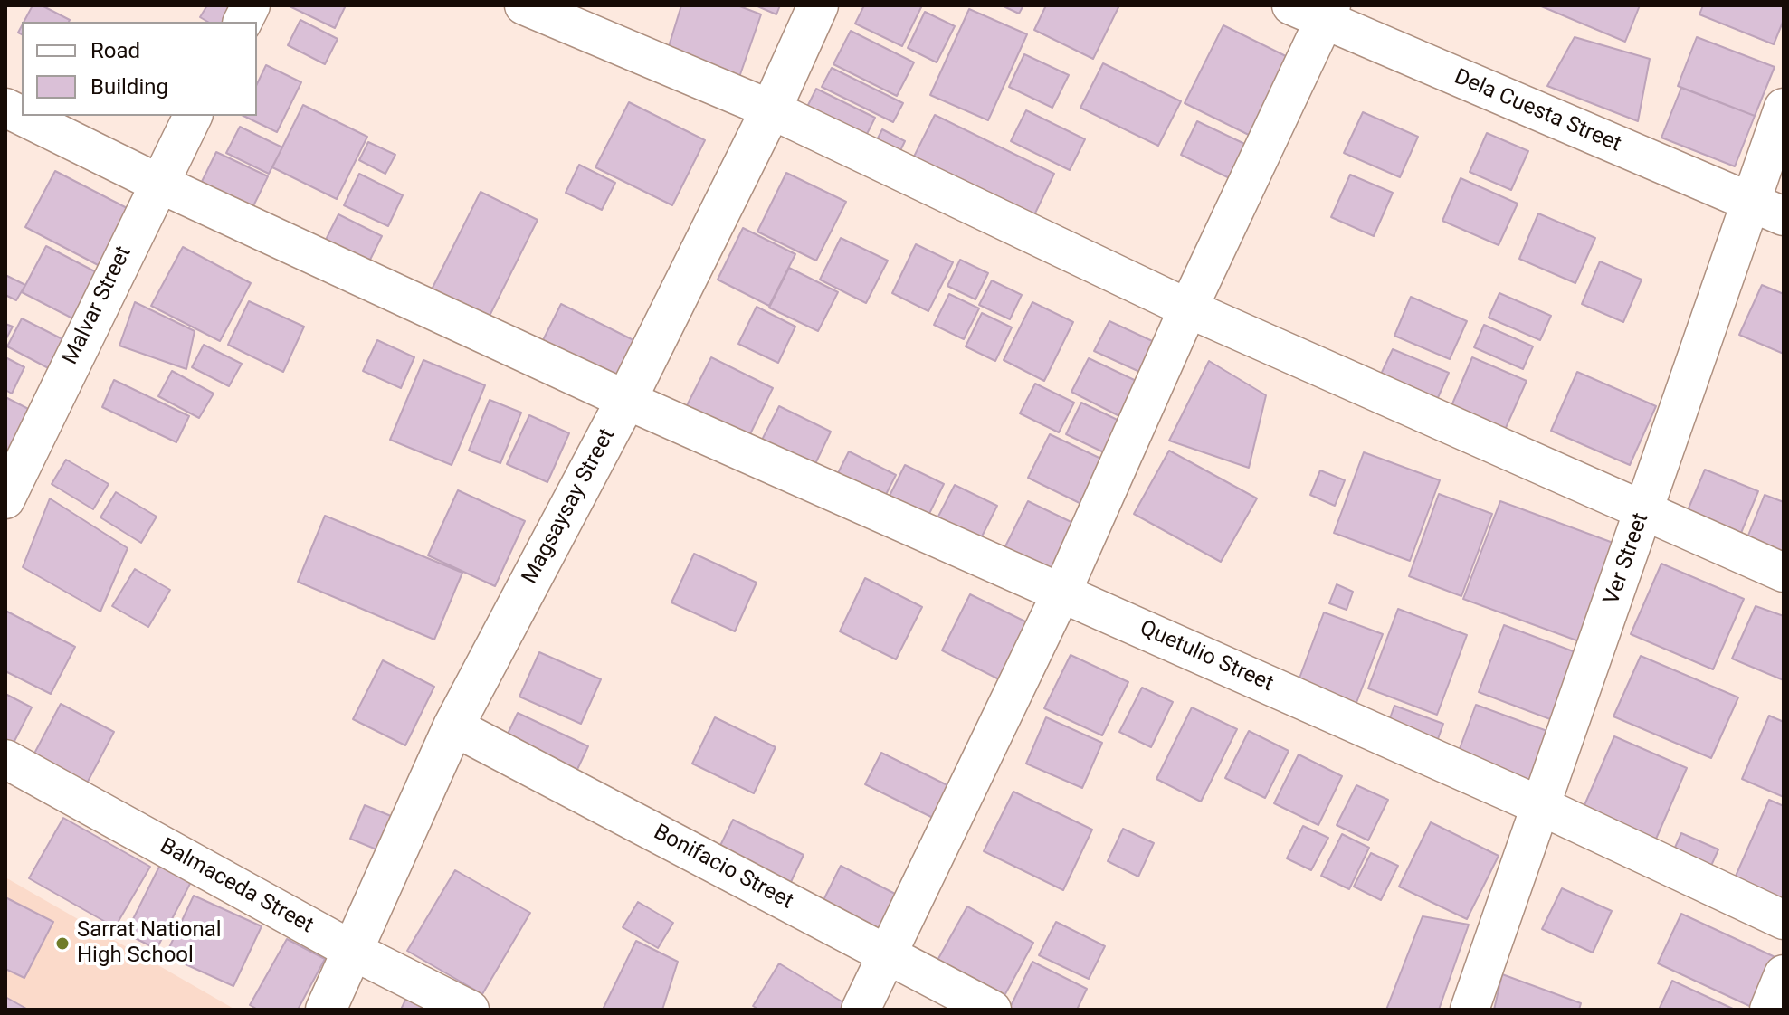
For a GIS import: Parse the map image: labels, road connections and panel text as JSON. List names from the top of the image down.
{
  "streets": {
    "main road": ["Magsaysay Street"],
    "street": [
      "Dela Cuesta Street",
      "Malvar Street",
      "Ver Street",
      "Quetulio Street",
      "Bonifacio Street",
      "Balmaceda Street"
    ]
  },
  "crossings": [
    ["Dela Cuesta Street", "Ver Street"],
    ["Malvar Street", "Quetulio Street"],
    ["Magsaysay Street", "Quetulio Street"],
    ["Magsaysay Street", "Bonifacio Street"],
    ["Magsaysay Street", "Balmaceda Street"],
    ["Ver Street", "Quetulio Street"]
  ],
  "places": ["Sarrat National High School"],
  "legend": ["Road", "Building"]
}
